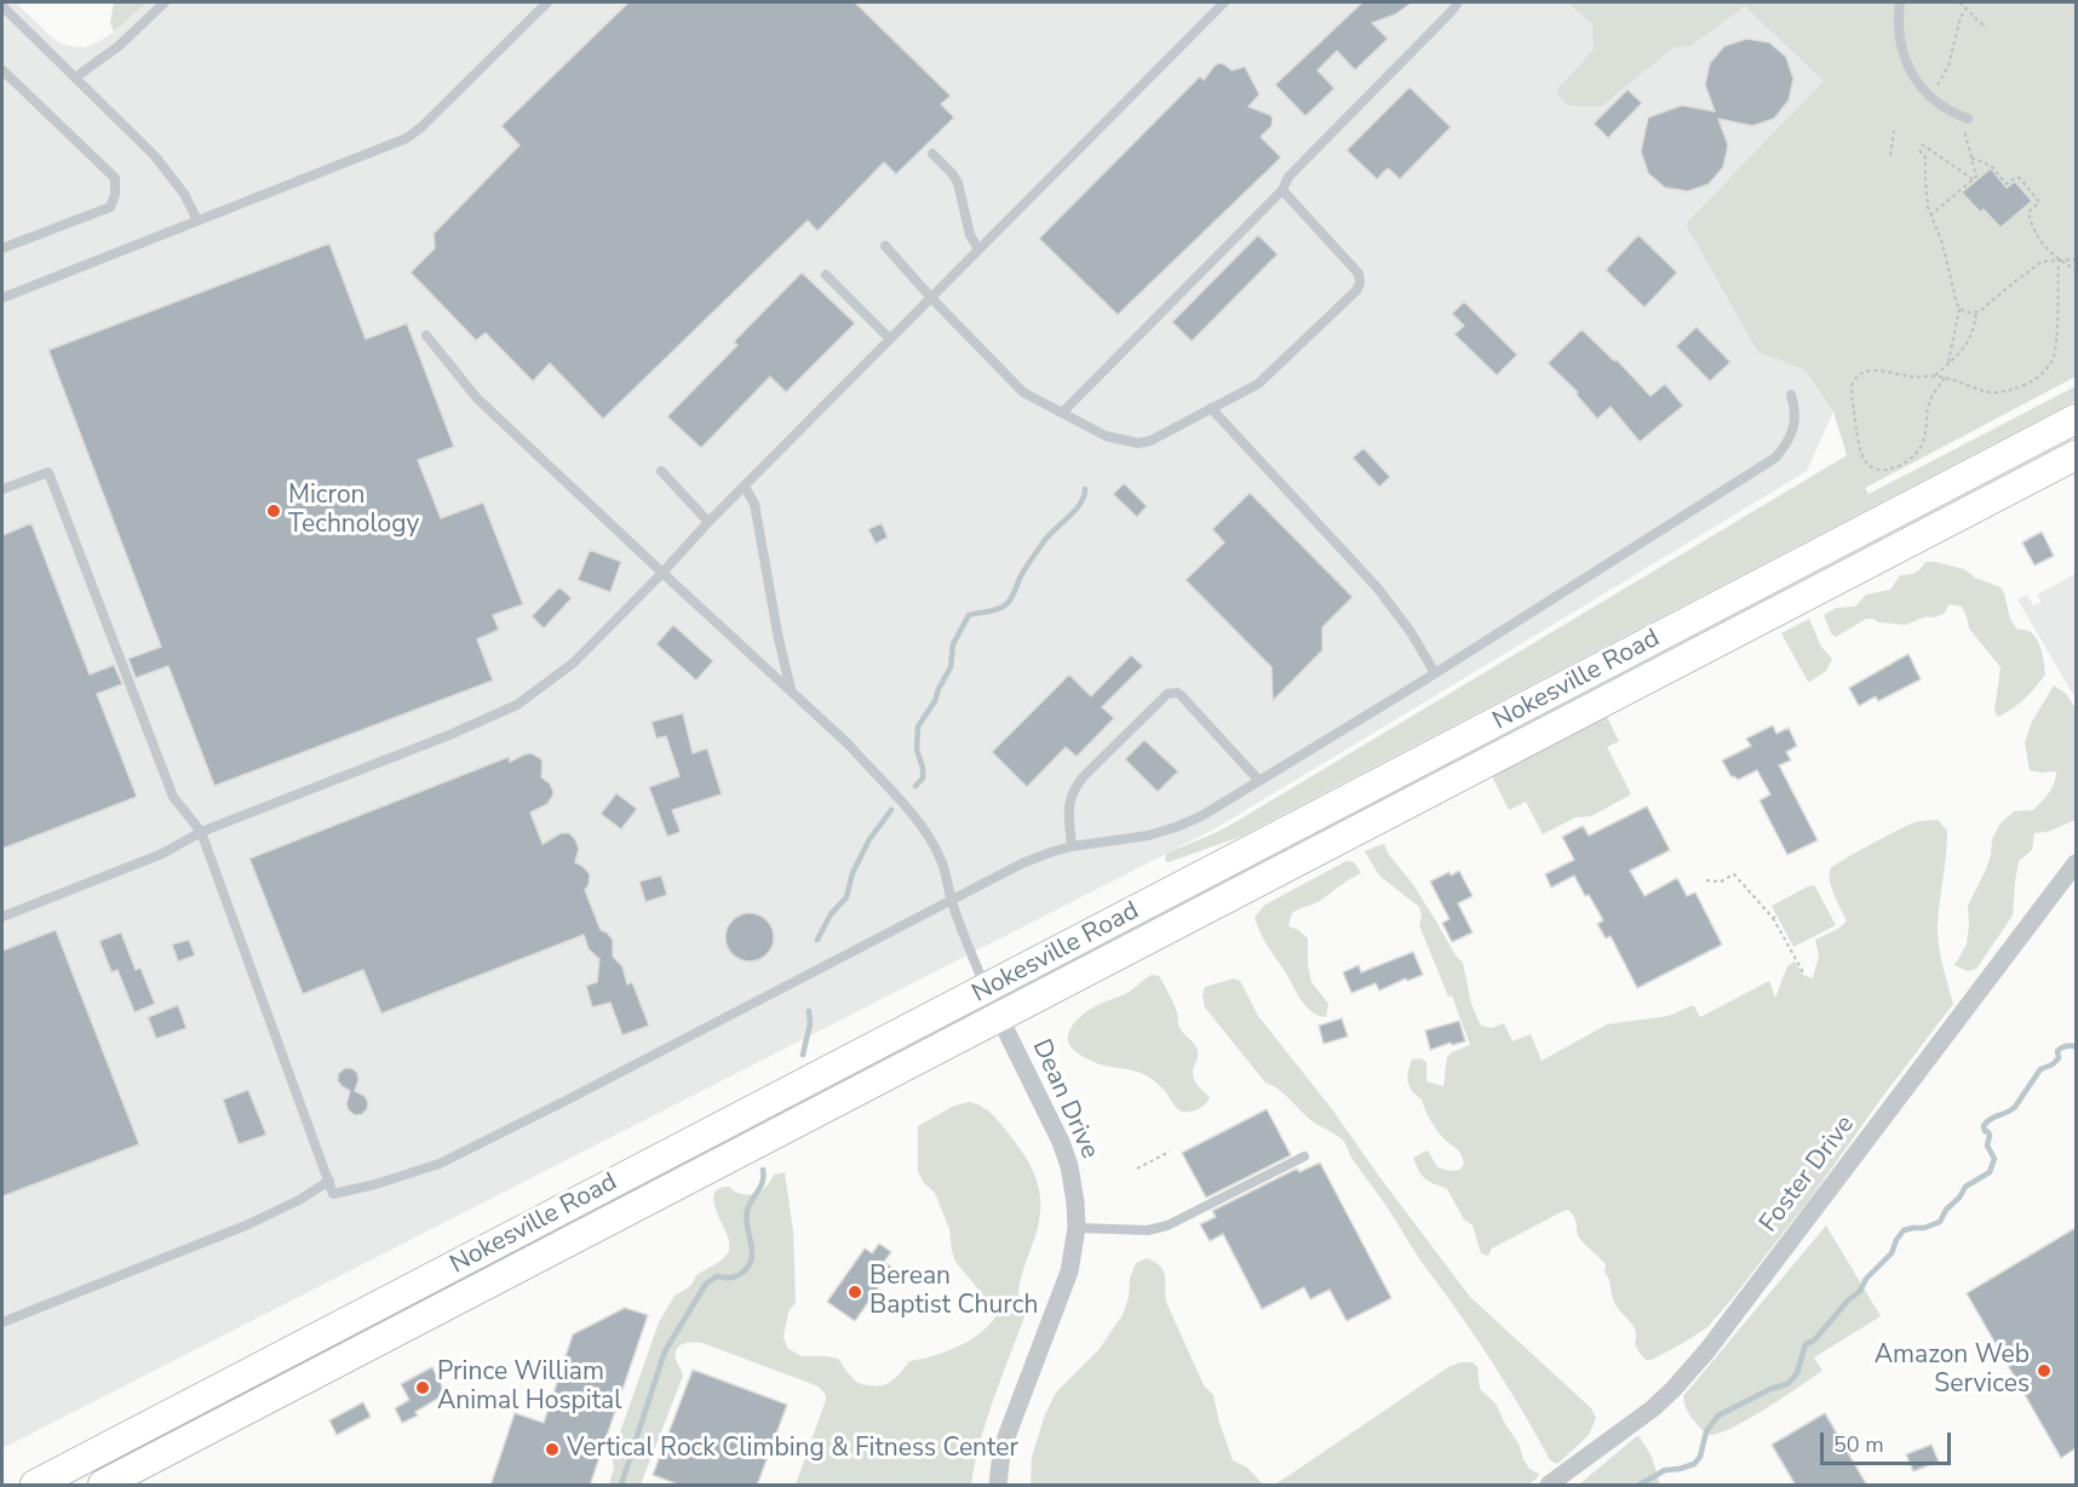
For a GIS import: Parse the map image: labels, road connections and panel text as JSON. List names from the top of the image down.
{
  "streets": {
    "highway": ["Nokesville Road"],
    "street": ["Dean Drive", "Foster Drive"]
  },
  "crossings": [
    ["Nokesville Road", "Dean Drive"]
  ],
  "places": [
    "Micron Technology",
    "Berean Baptist Church",
    "Amazon Web Services",
    "Prince William Animal Hospital",
    "Vertical Rock Climbing & Fitness Center"
  ],
  "scale_bar": "50 m"
}
